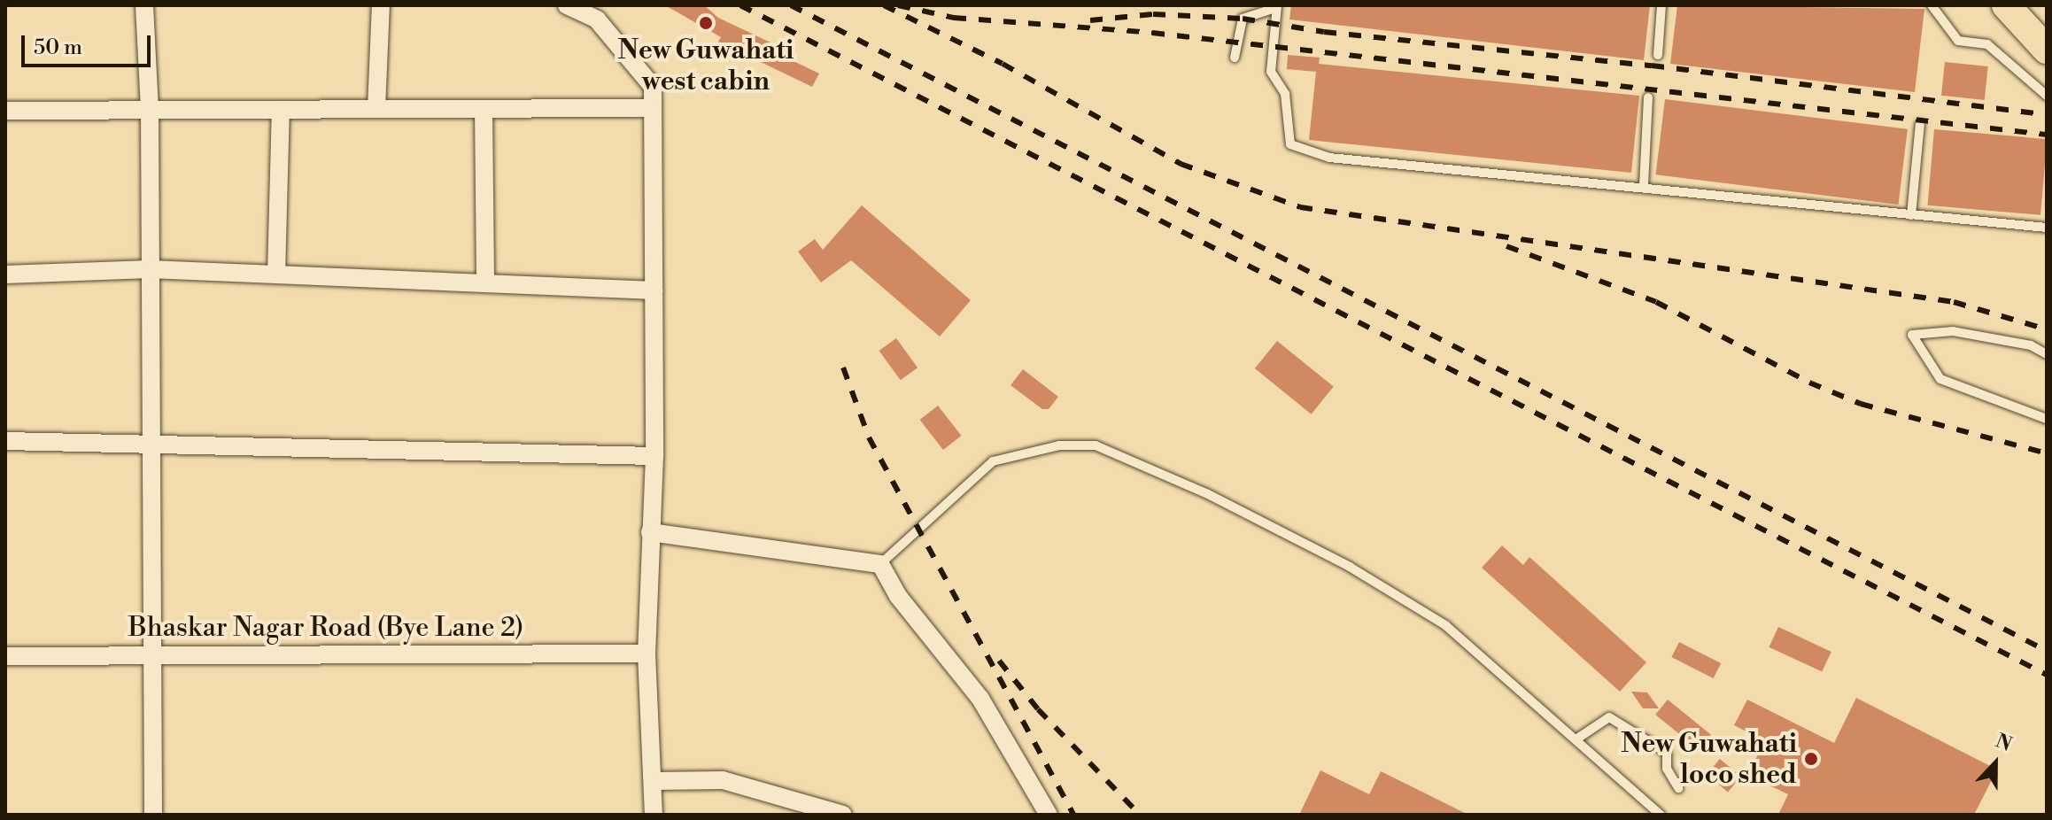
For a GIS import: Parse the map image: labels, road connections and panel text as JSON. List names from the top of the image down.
{
  "streets": {
    "street": ["Bhaskar Nagar Road (Bye Lane 2)"]
  },
  "places": ["New Guwahati west cabin", "New Guwahati loco shed"],
  "scale_bar": "50 m",
  "north": "top"
}
